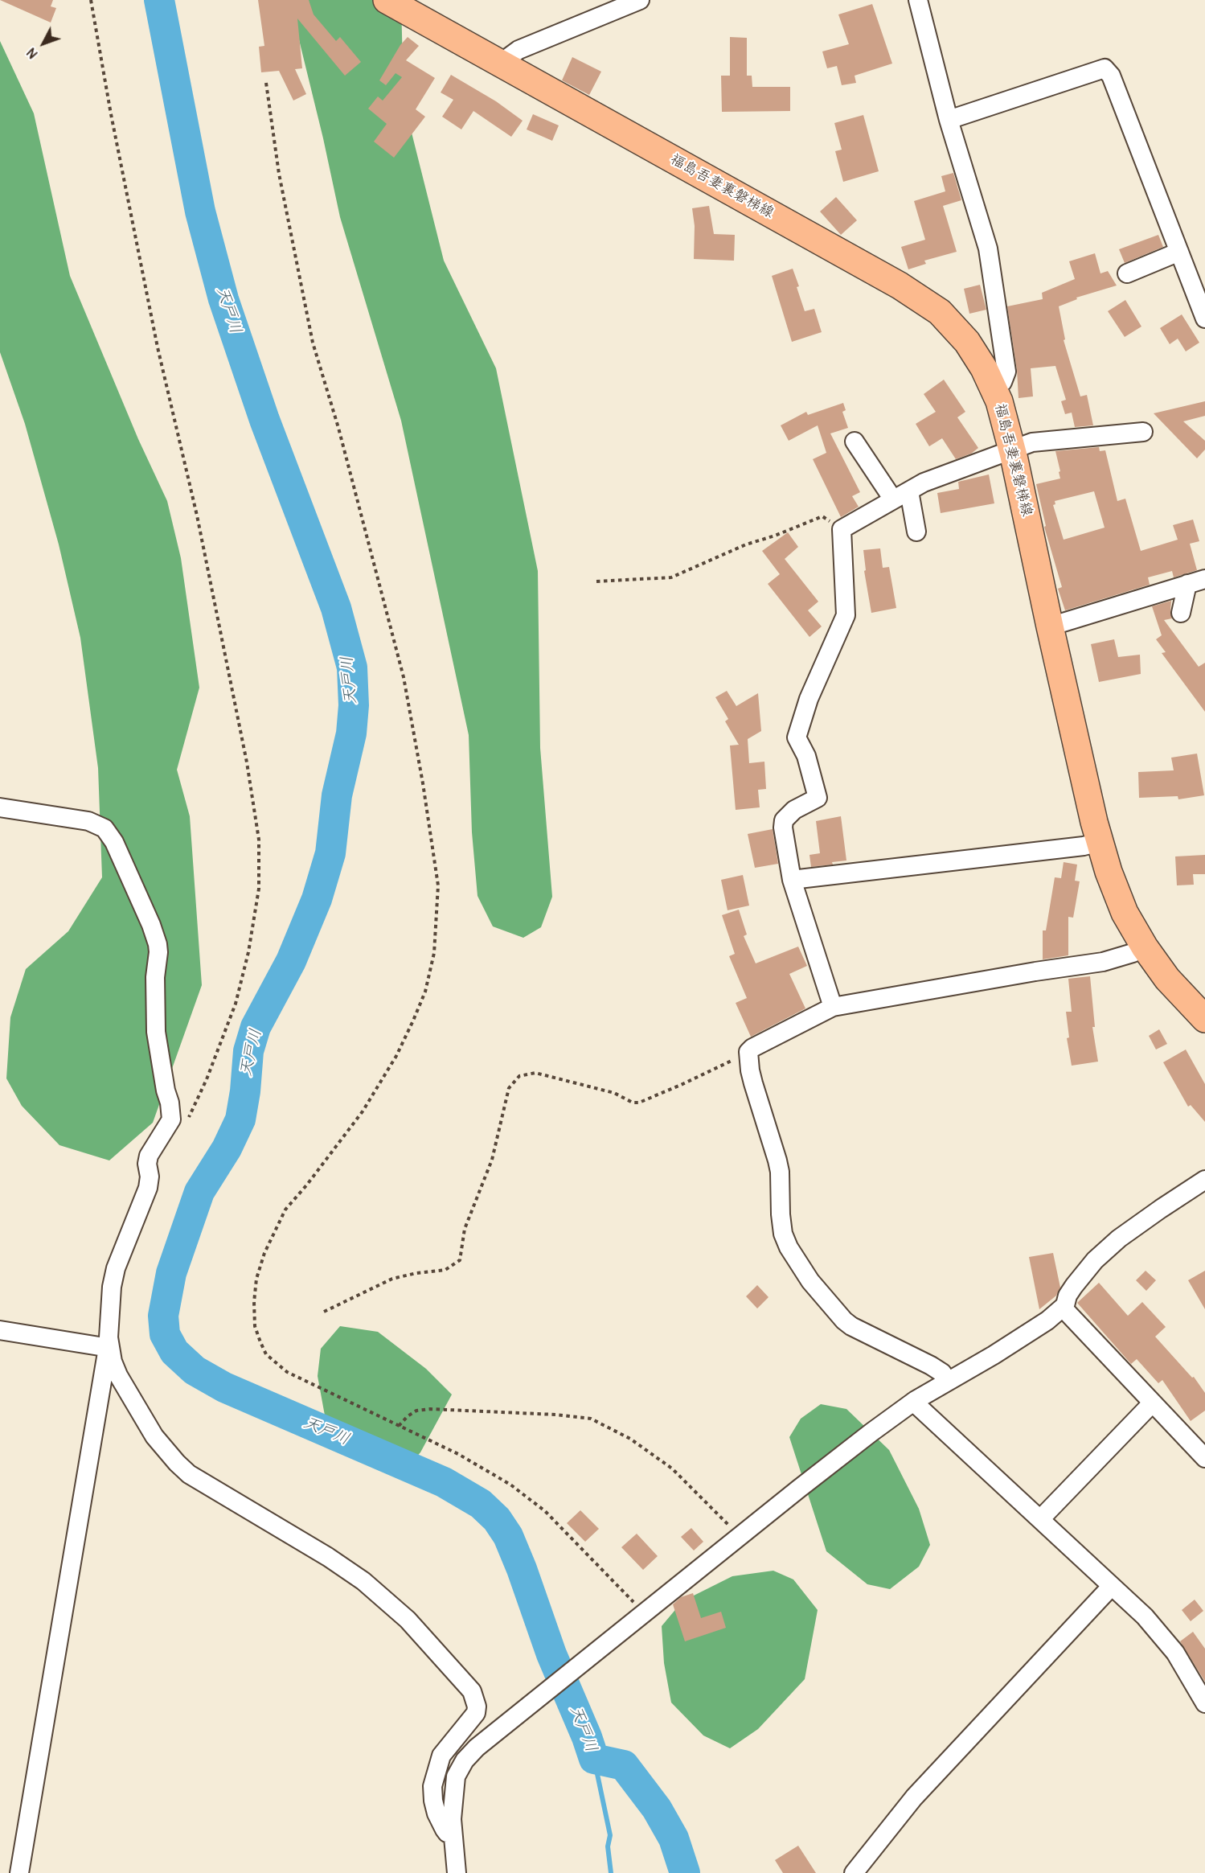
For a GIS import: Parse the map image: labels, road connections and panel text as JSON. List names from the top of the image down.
{
  "streets": {
    "main road": ["福島吾妻裏磐梯線"]
  },
  "water": ["天戸川"],
  "north": "bottom left"
}
